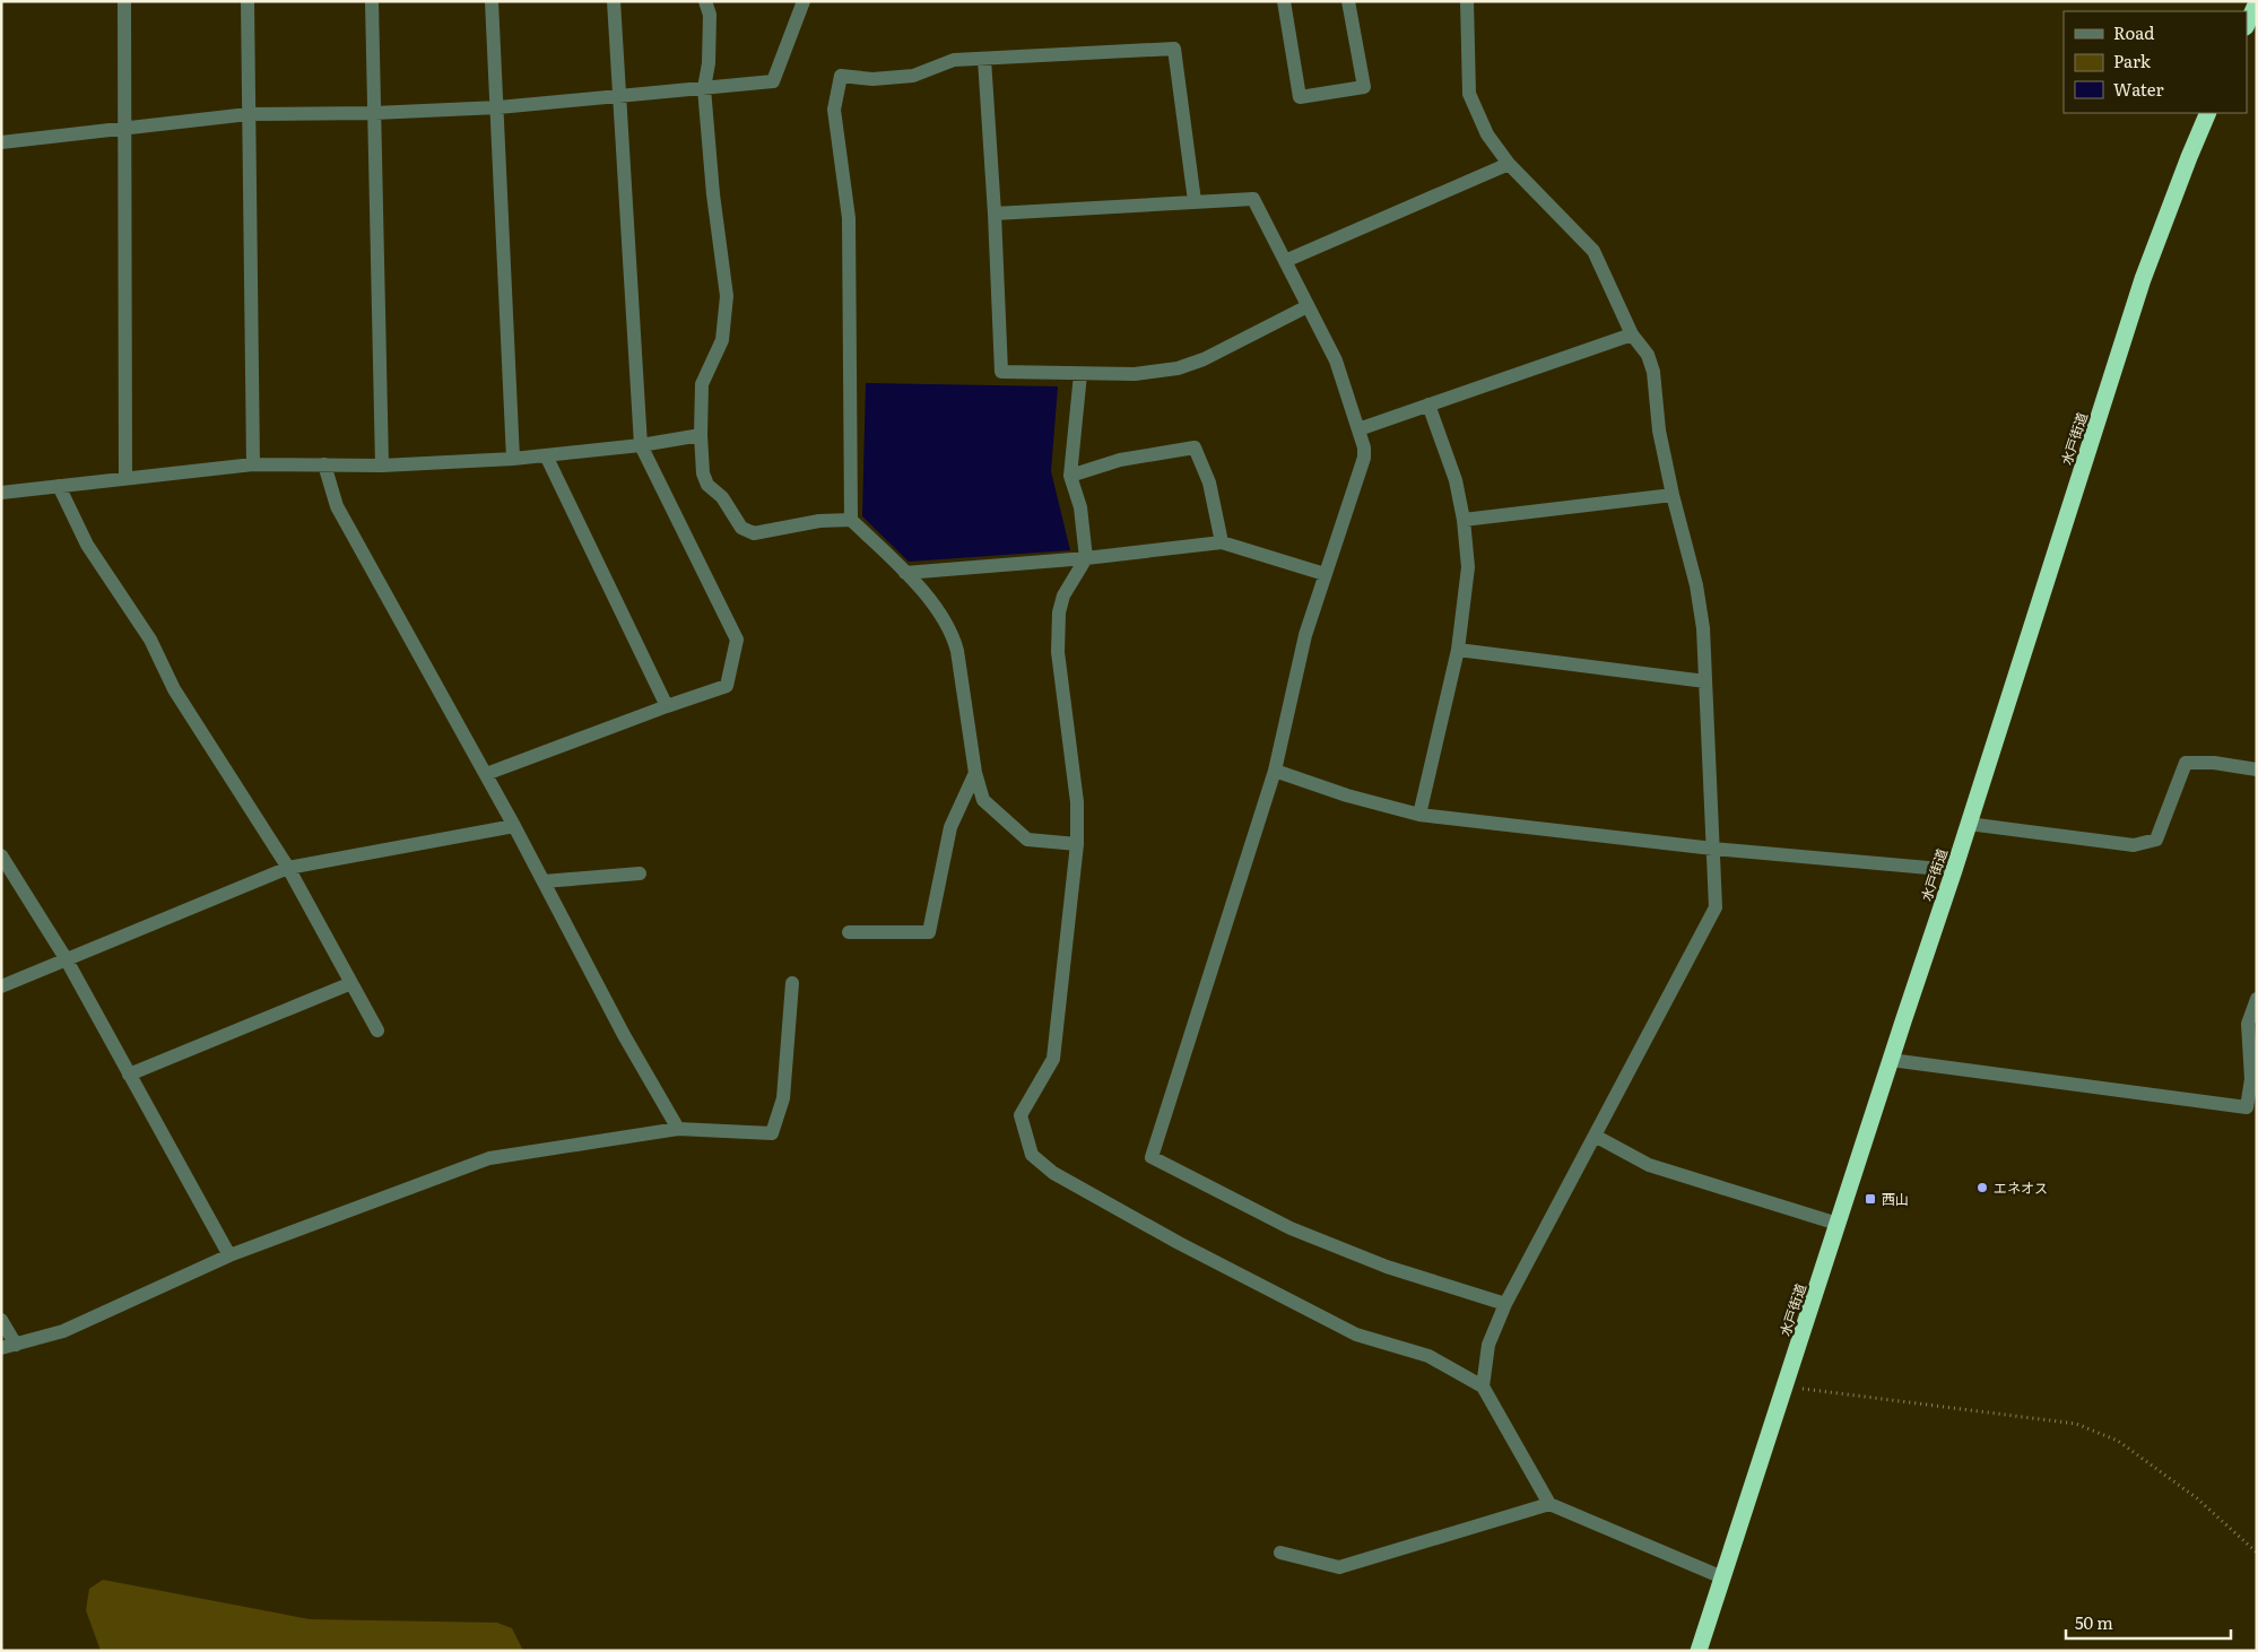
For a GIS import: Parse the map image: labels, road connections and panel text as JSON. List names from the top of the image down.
{
  "streets": {
    "highway": ["水戸街道"]
  },
  "places": {
    "other": ["エネオス"],
    "transit": ["西山"]
  },
  "legend": ["Road", "Park", "Water"],
  "scale_bar": "50 m"
}
